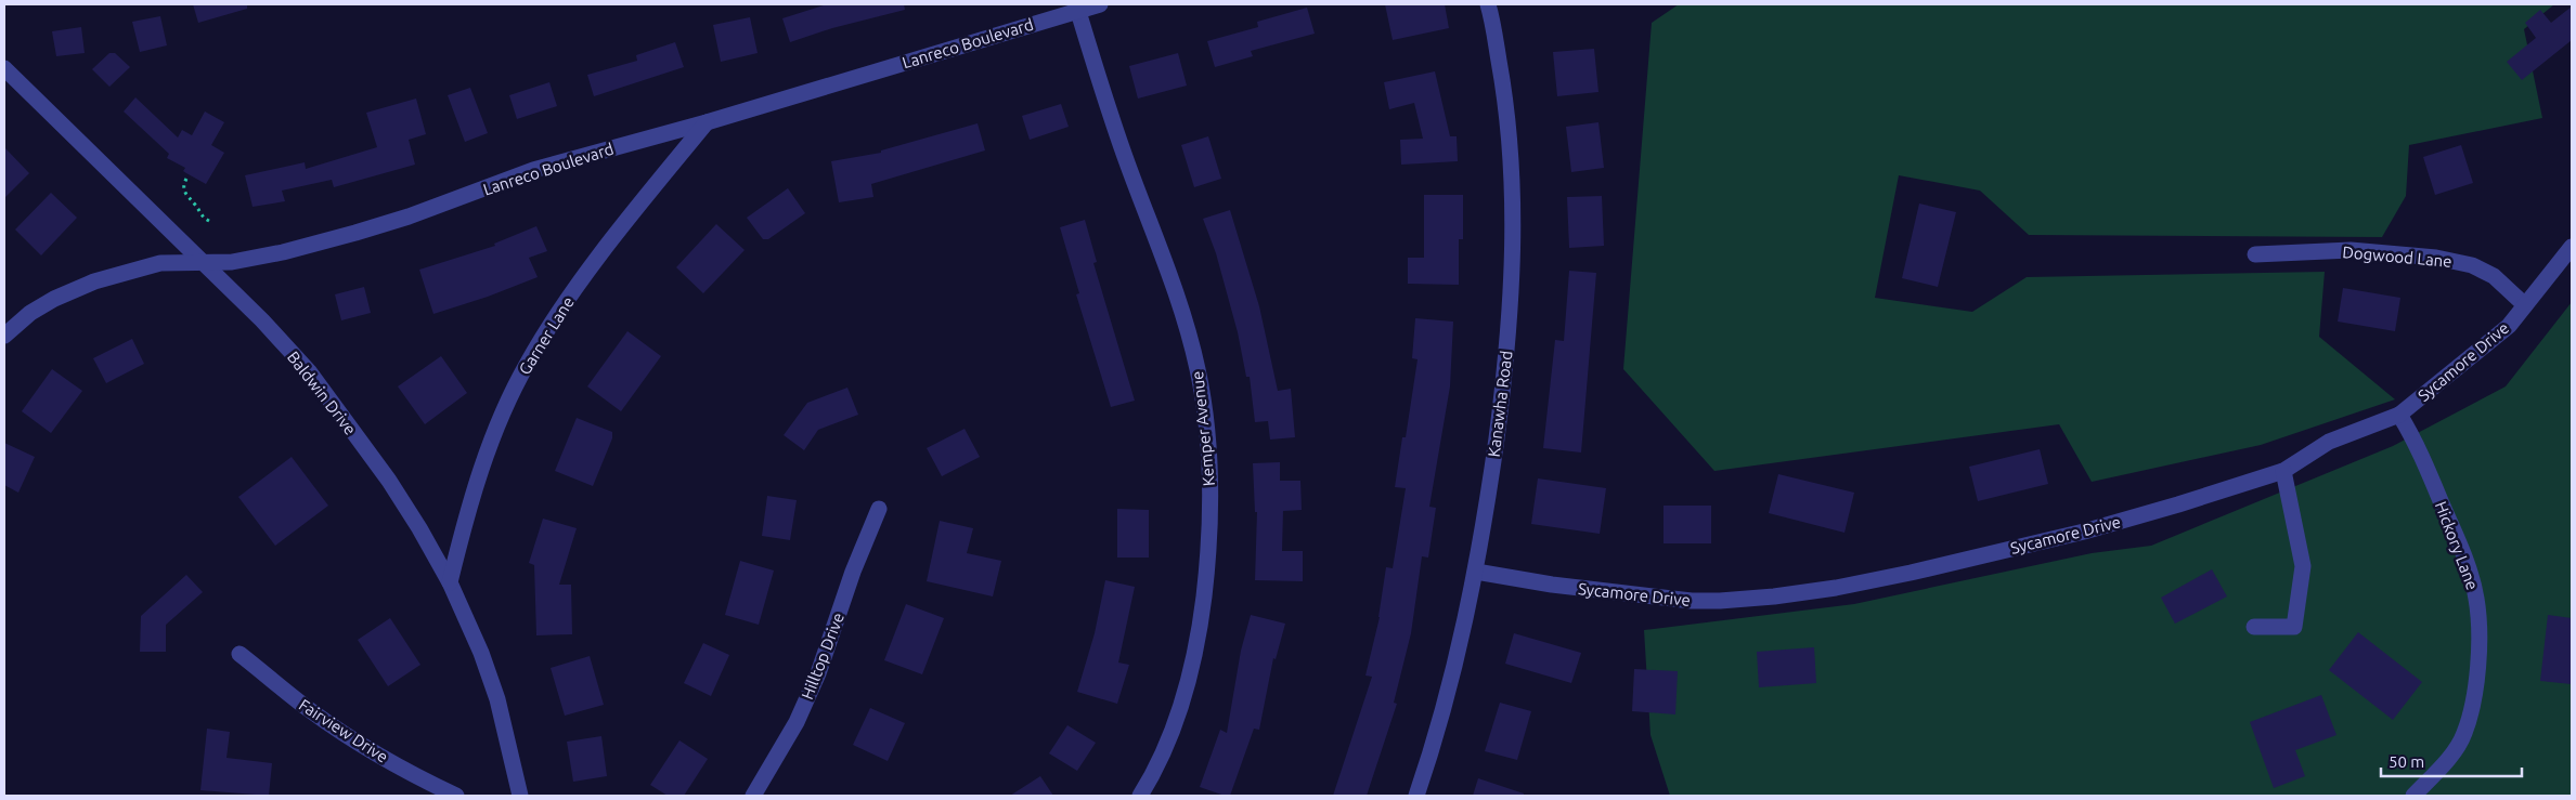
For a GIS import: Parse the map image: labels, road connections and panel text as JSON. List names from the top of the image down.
{
  "streets": {
    "street": [
      "Lanreco Boulevard",
      "Dogwood Lane",
      "Garner Lane",
      "Sycamore Drive",
      "Baldwin Drive",
      "Kanawha Road",
      "Kemper Avenue",
      "Hickory Lane",
      "Hilltop Drive",
      "Fairview Drive"
    ]
  },
  "crossings": [
    ["Lanreco Boulevard", "Garner Lane"],
    ["Lanreco Boulevard", "Baldwin Drive"],
    ["Lanreco Boulevard", "Kemper Avenue"],
    ["Dogwood Lane", "Sycamore Drive"],
    ["Garner Lane", "Baldwin Drive"],
    ["Sycamore Drive", "Kanawha Road"],
    ["Sycamore Drive", "Hickory Lane"]
  ],
  "scale_bar": "50 m"
}
